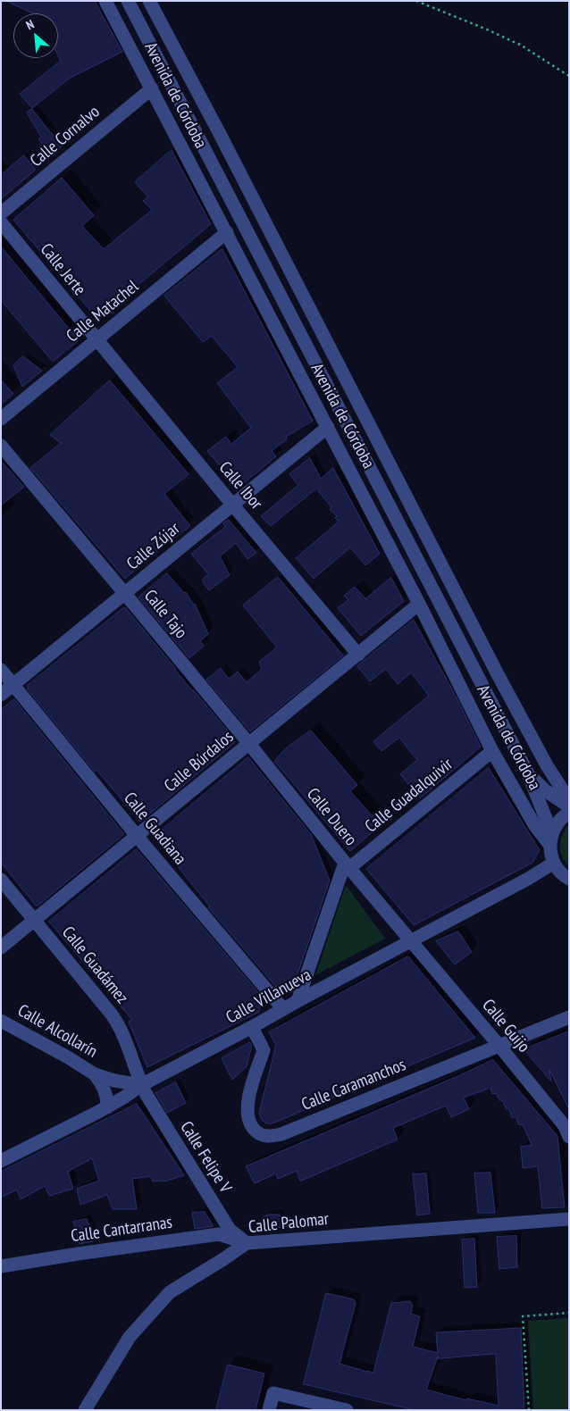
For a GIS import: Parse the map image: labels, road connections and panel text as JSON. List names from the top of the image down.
{
  "streets": {
    "street": [
      "Avenida de Córdoba",
      "Calle Cornalvo",
      "Calle Jerte",
      "Calle Matachel",
      "Calle Ibor",
      "Calle Zújar",
      "Calle Tajo",
      "Calle Búrdalos",
      "Calle Guadalquivir",
      "Calle Duero",
      "Calle Guadiana",
      "Calle Guadámez",
      "Calle Villanueva",
      "Calle Guijo",
      "Calle Alcollarín",
      "Calle Caramanchos",
      "Calle Felipe V",
      "Calle Palomar",
      "Calle Cantarranas"
    ]
  },
  "crossings": [
    ["Avenida de Córdoba", "Calle Cornalvo"],
    ["Avenida de Córdoba", "Calle Matachel"],
    ["Avenida de Córdoba", "Calle Zújar"],
    ["Avenida de Córdoba", "Calle Búrdalos"],
    ["Avenida de Córdoba", "Calle Guadalquivir"],
    ["Calle Jerte", "Calle Matachel"],
    ["Calle Jerte", "Calle Ibor"],
    ["Calle Matachel", "Calle Ibor"],
    ["Calle Ibor", "Calle Zújar"],
    ["Calle Ibor", "Calle Búrdalos"],
    ["Calle Zújar", "Calle Tajo"],
    ["Calle Zújar", "Calle Guadiana"],
    ["Calle Tajo", "Calle Búrdalos"],
    ["Calle Tajo", "Calle Duero"],
    ["Calle Búrdalos", "Calle Duero"],
    ["Calle Búrdalos", "Calle Guadiana"],
    ["Calle Búrdalos", "Calle Guadámez"],
    ["Calle Guadalquivir", "Calle Duero"],
    ["Calle Guadalquivir", "Calle Guijo"],
    ["Calle Duero", "Calle Villanueva"],
    ["Calle Duero", "Calle Guijo"],
    ["Calle Guadiana", "Calle Villanueva"],
    ["Calle Guadámez", "Calle Villanueva"],
    ["Calle Guadámez", "Calle Alcollarín"],
    ["Calle Guadámez", "Calle Felipe V"],
    ["Calle Villanueva", "Calle Guijo"],
    ["Calle Villanueva", "Calle Alcollarín"],
    ["Calle Villanueva", "Calle Caramanchos"],
    ["Calle Villanueva", "Calle Felipe V"],
    ["Calle Guijo", "Calle Caramanchos"],
    ["Calle Alcollarín", "Calle Felipe V"],
    ["Calle Felipe V", "Calle Palomar"],
    ["Calle Felipe V", "Calle Cantarranas"],
    ["Calle Palomar", "Calle Cantarranas"]
  ],
  "north": "top left"
}
